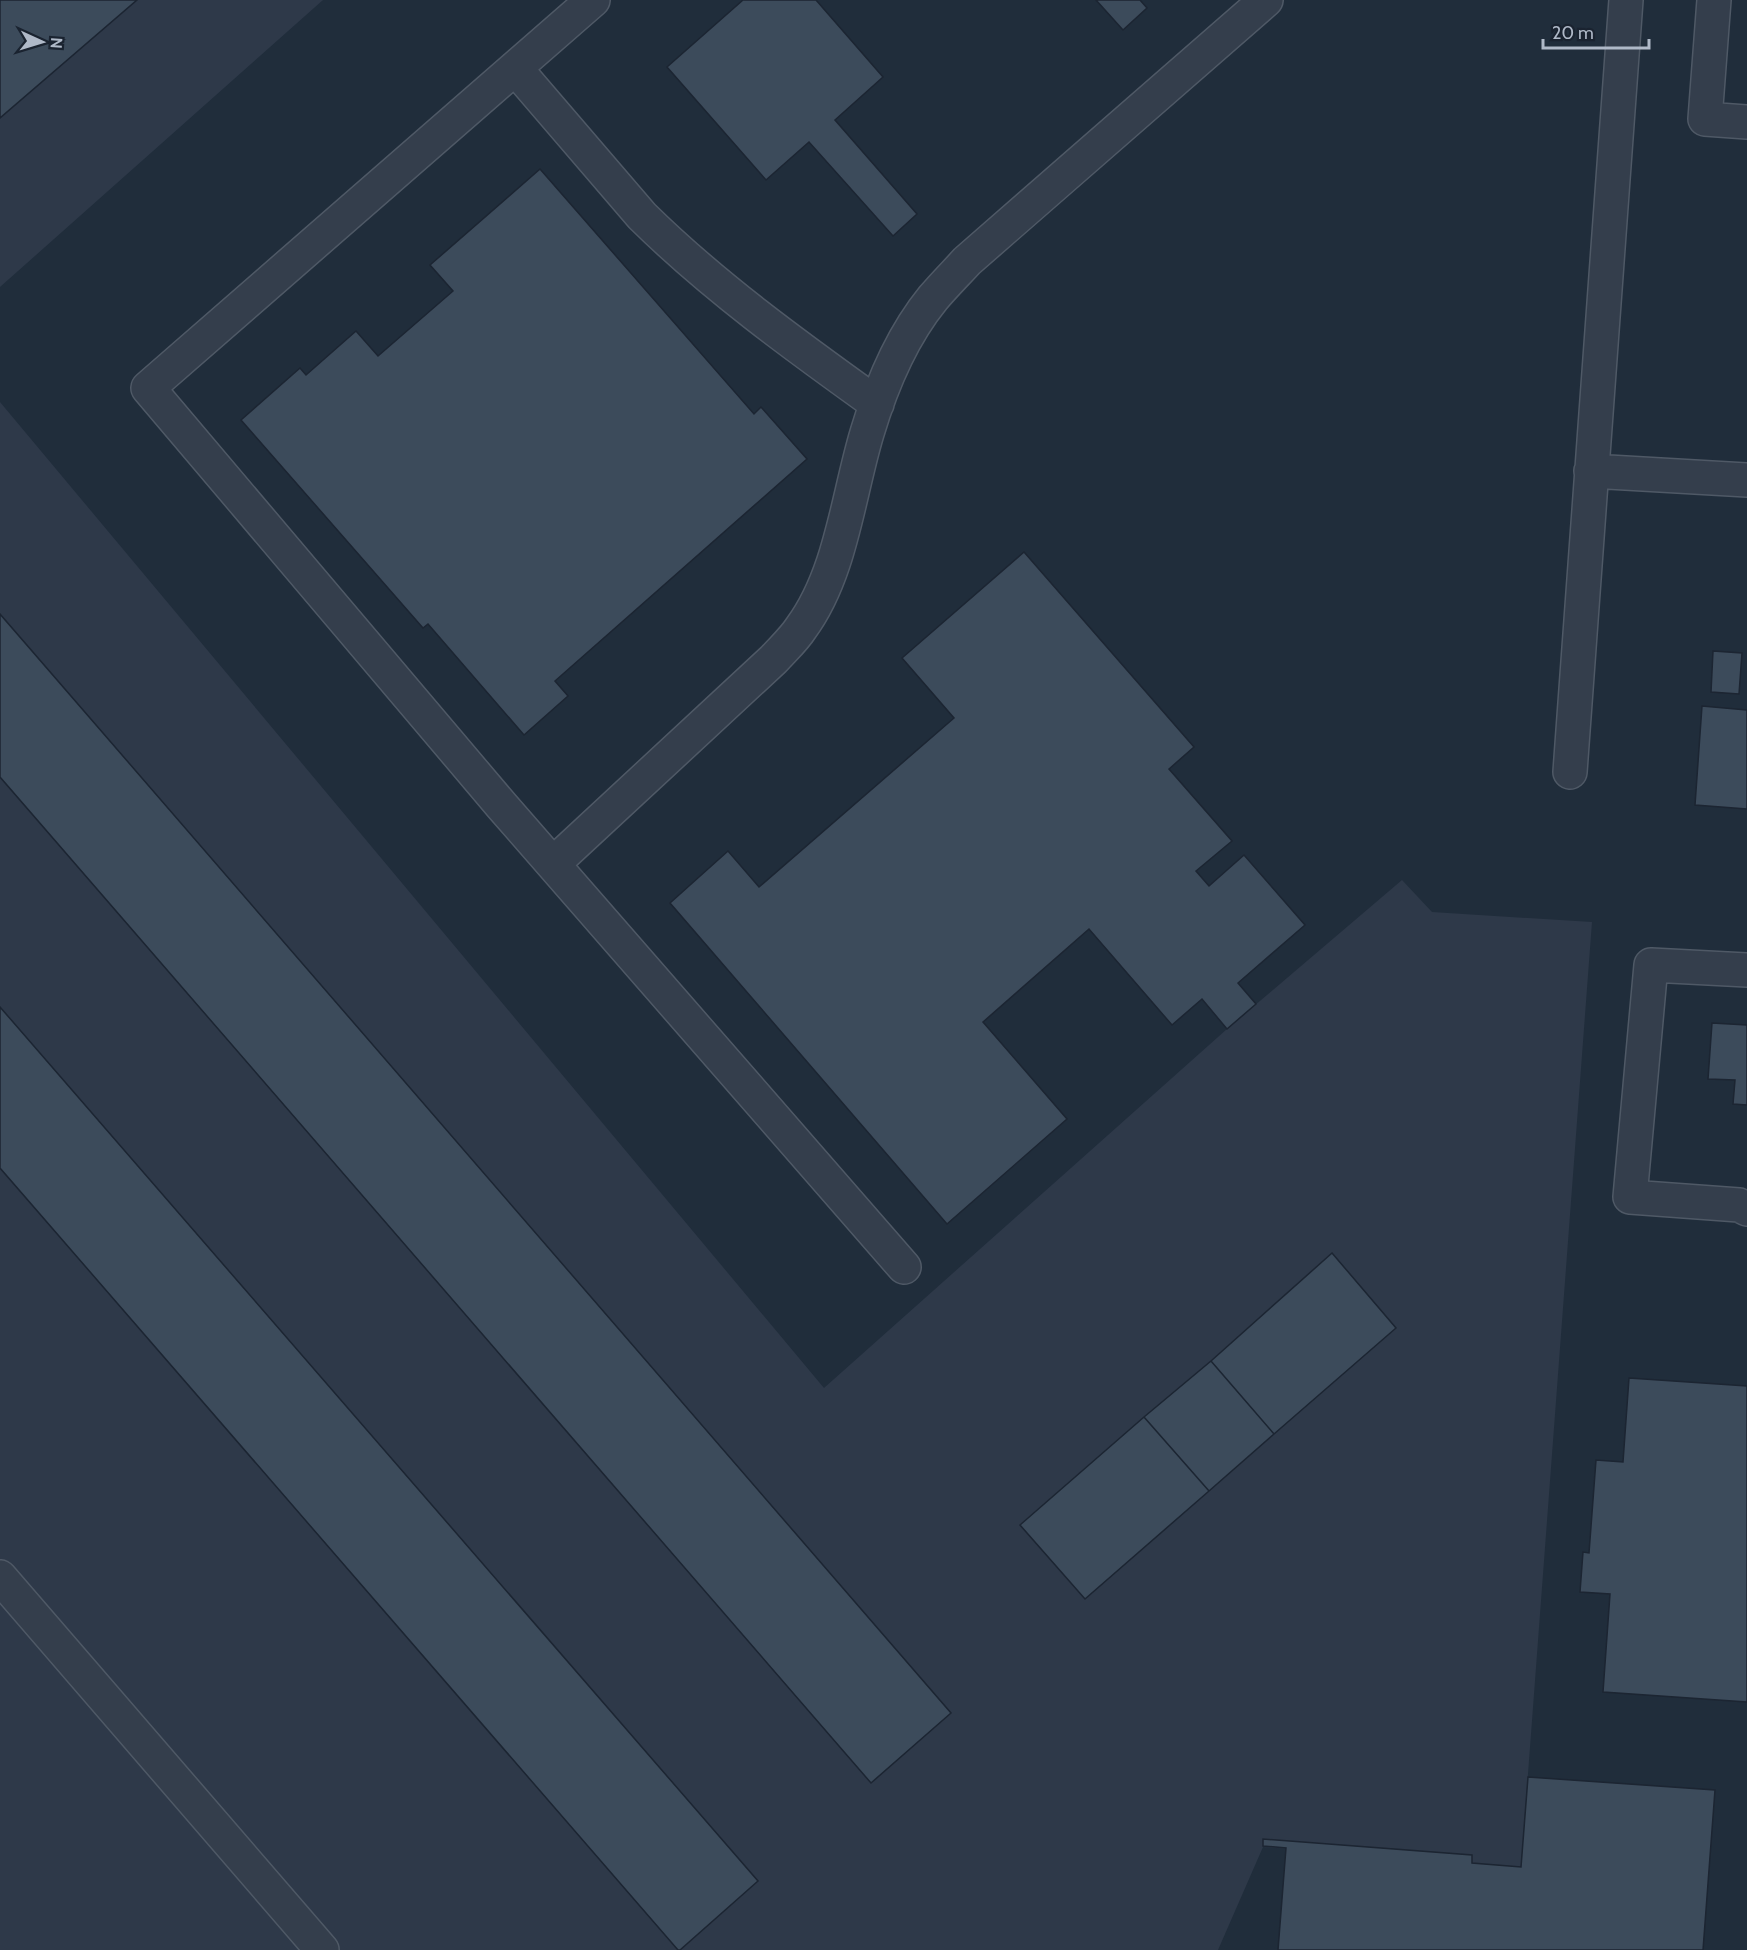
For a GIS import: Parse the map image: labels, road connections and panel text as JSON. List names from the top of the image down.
{
  "scale_bar": "20 m",
  "north": "right"
}
